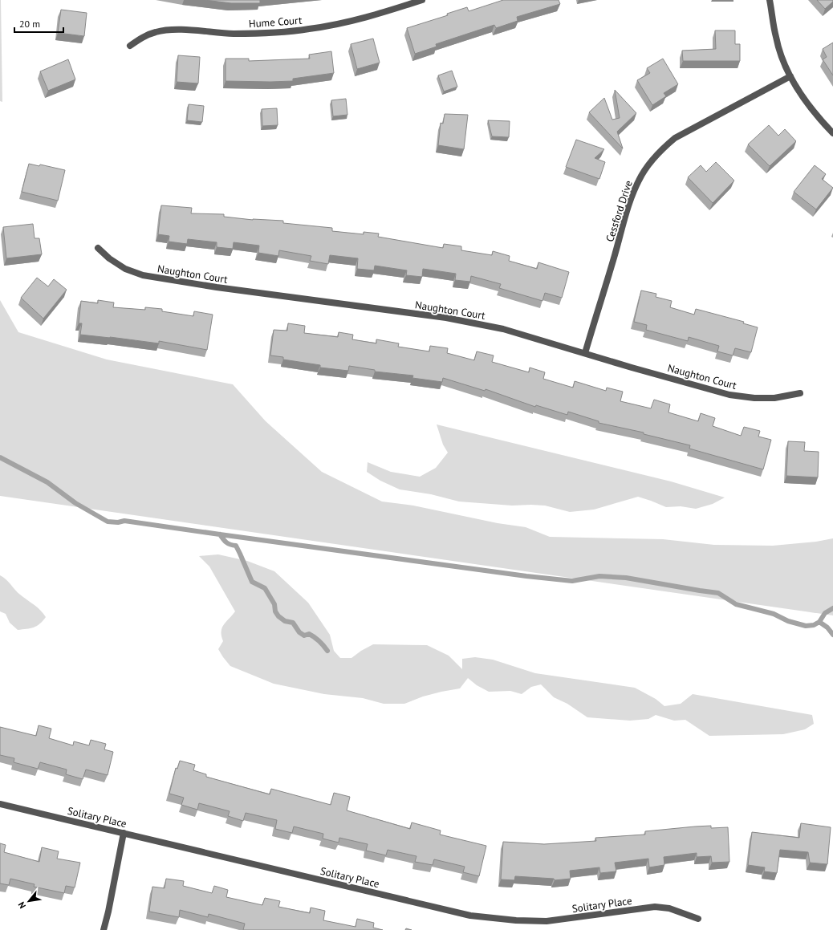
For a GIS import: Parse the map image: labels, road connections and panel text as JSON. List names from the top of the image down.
{
  "streets": {
    "street": [
      "Hume Court",
      "Cessford Drive",
      "Naughton Court",
      "Solitary Place"
    ]
  },
  "crossings": [
    ["Cessford Drive", "Naughton Court"]
  ],
  "scale_bar": "20 m",
  "north": "bottom left"
}
